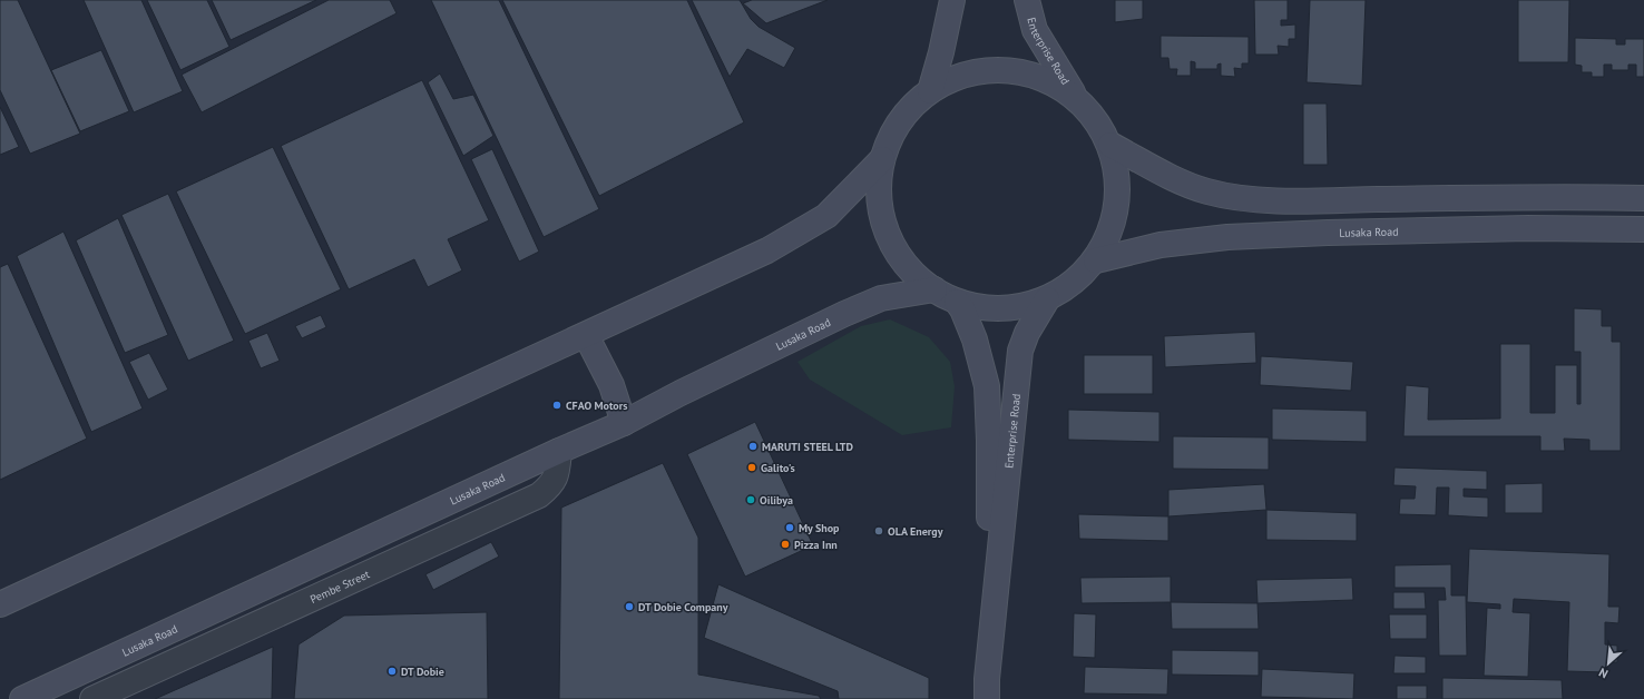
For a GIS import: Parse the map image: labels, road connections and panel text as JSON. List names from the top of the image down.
{
  "streets": {
    "main road": ["Enterprise Road", "Lusaka Road"],
    "street": ["Pembe Street"]
  },
  "crossings": [
    ["Lusaka Road", "Pembe Street"]
  ],
  "places": [
    "CFAO Motors",
    "MARUTI STEEL LTD",
    "Galito's",
    "Oilibya",
    "My Shop",
    "OLA Energy",
    "Pizza Inn",
    "DT Dobie Company",
    "DT Dobie"
  ],
  "north": "bottom left"
}
